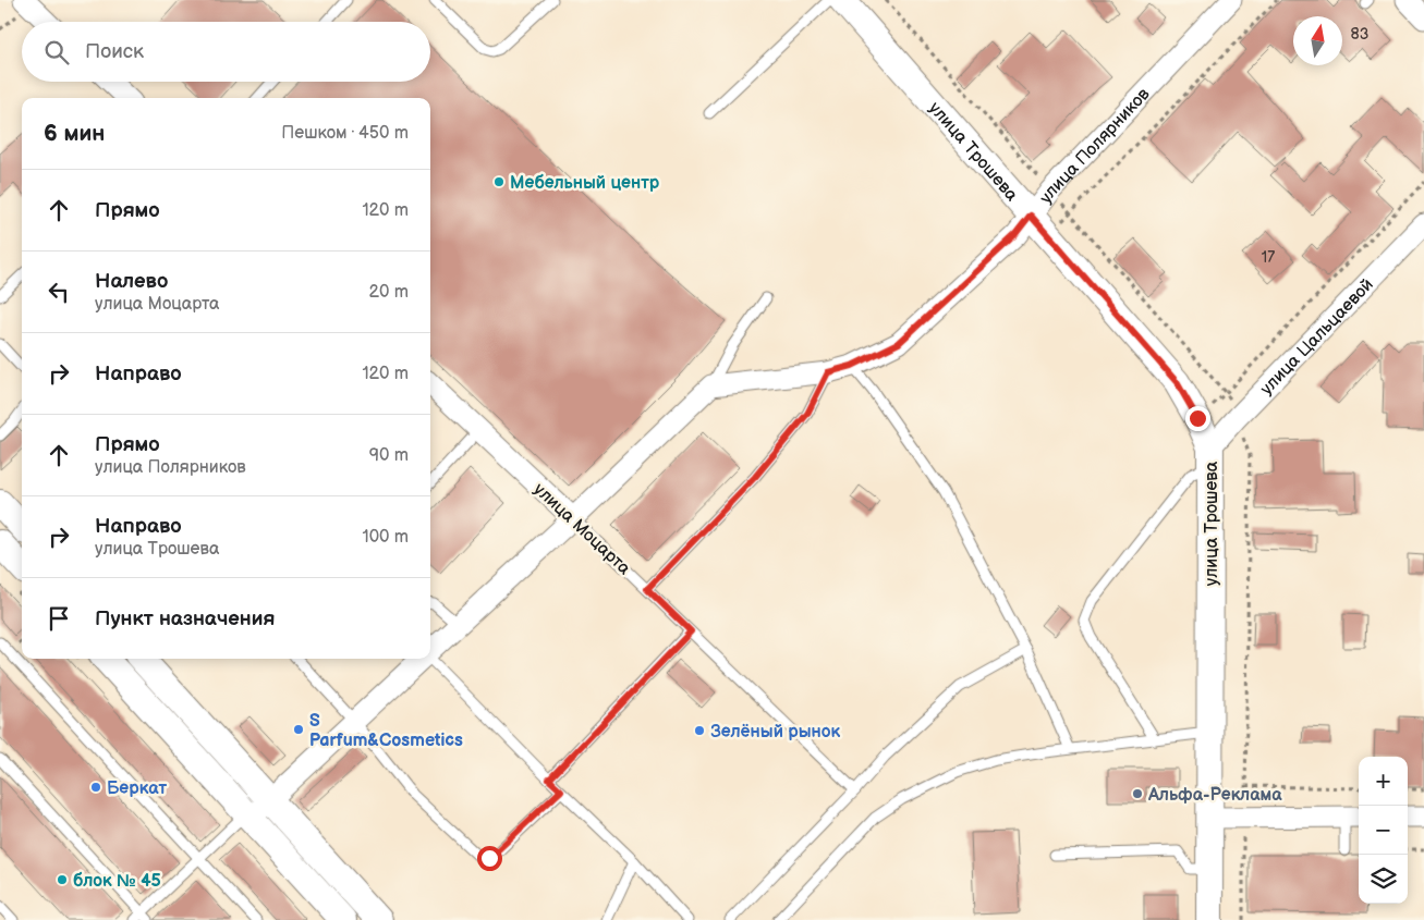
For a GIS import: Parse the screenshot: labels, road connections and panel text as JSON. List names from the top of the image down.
{
  "streets": {
    "street": [
      "улица Полярников",
      "улица Трошева",
      "улица Цальцаевой",
      "улица Моцарта"
    ]
  },
  "crossings": [
    ["улица Полярников", "улица Трошева"],
    ["улица Трошева", "улица Цальцаевой"]
  ],
  "places": [
    "Мебельный центр",
    "S Parfum&Cosmetics",
    "Зелёный рынок",
    "Беркат",
    "Альфа-Реклама",
    "блок № 45"
  ],
  "house_numbers": ["83", "17"],
  "north": "top",
  "page": {
    "search": "Поиск",
    "heading": ["6 мин", "Пешком · 450 m"],
    "list": [
      ["Прямо", "120 m"],
      ["Налево", "улица Моцарта", "20 m"],
      ["Направо", "120 m"],
      ["Прямо", "улица Полярников", "90 m"],
      ["Направо", "улица Трошева", "100 m"],
      "Пункт назначения"
    ],
    "map_buttons": ["+", "−"]
  }
}
